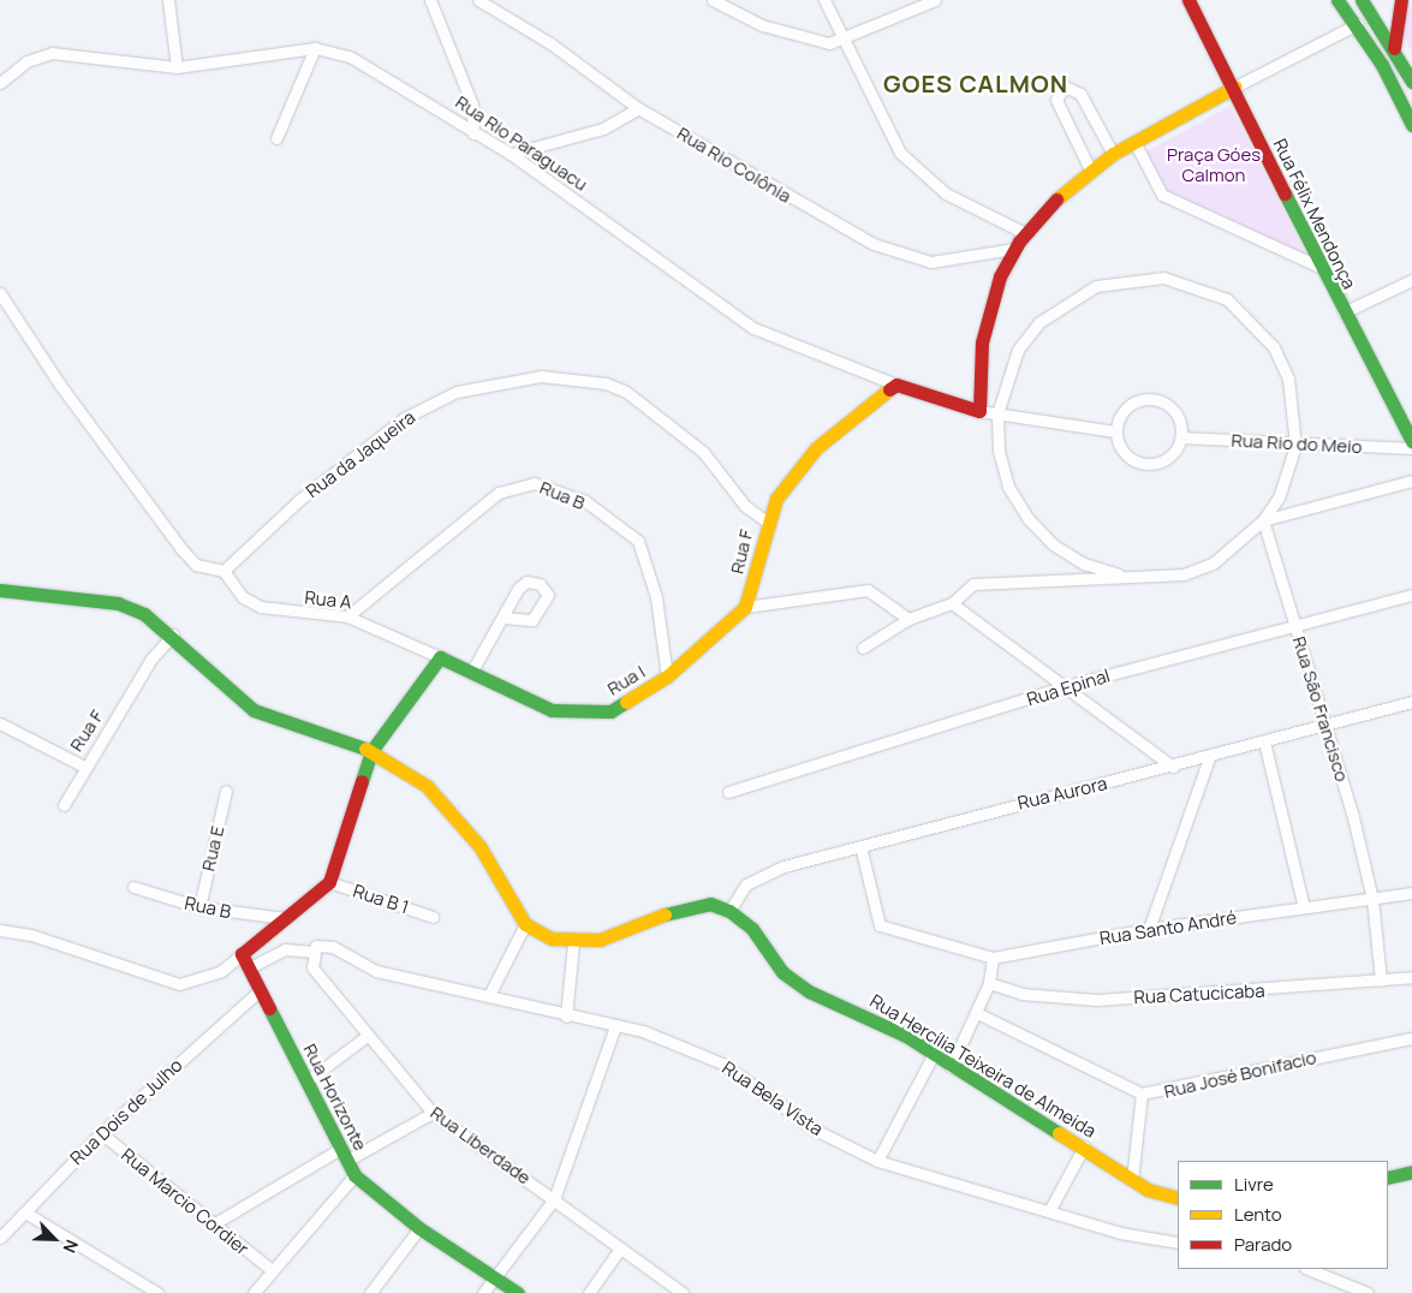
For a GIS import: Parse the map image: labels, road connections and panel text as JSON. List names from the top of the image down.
{
  "streets": {
    "main road": [
      "Rua Rio Paraguacu",
      "Rua Félix Mendonça",
      "Rua F",
      "Rua A",
      "Rua I",
      "Rua Hercília Teixeira de Almeida",
      "Rua Horizonte"
    ],
    "street": [
      "Rua Rio Colônia",
      "Rua Rio do Meio",
      "Rua da Jaqueira",
      "Rua B",
      "Rua Epinal",
      "Rua São Francisco",
      "Rua Aurora",
      "Rua E",
      "Rua B 1",
      "Rua Santo André",
      "Rua Catucicaba",
      "Rua José Bonifacio",
      "Rua Bela Vista",
      "Rua Dois de Julho",
      "Rua Liberdade",
      "Rua Marcio Cordier"
    ]
  },
  "crossings": [
    ["Rua da Jaqueira", "Rua F"],
    ["Rua da Jaqueira", "Rua A"],
    ["Rua B", "Rua A"],
    ["Rua B", "Rua I"],
    ["Rua B", "Rua E"],
    ["Rua F", "Rua I"],
    ["Rua A", "Rua I"],
    ["Rua Epinal", "Rua São Francisco"],
    ["Rua São Francisco", "Rua Aurora"],
    ["Rua São Francisco", "Rua Santo André"],
    ["Rua São Francisco", "Rua Catucicaba"],
    ["Rua Aurora", "Rua Santo André"],
    ["Rua Aurora", "Rua Hercília Teixeira de Almeida"],
    ["Rua Horizonte", "Rua Dois de Julho"],
    ["Rua Bela Vista", "Rua Liberdade"],
    ["Rua Dois de Julho", "Rua Marcio Cordier"]
  ],
  "districts": ["GOES CALMON"],
  "parks": ["Praça Góes Calmon"],
  "legend": ["Livre", "Lento", "Parado"],
  "north": "bottom right"
}
